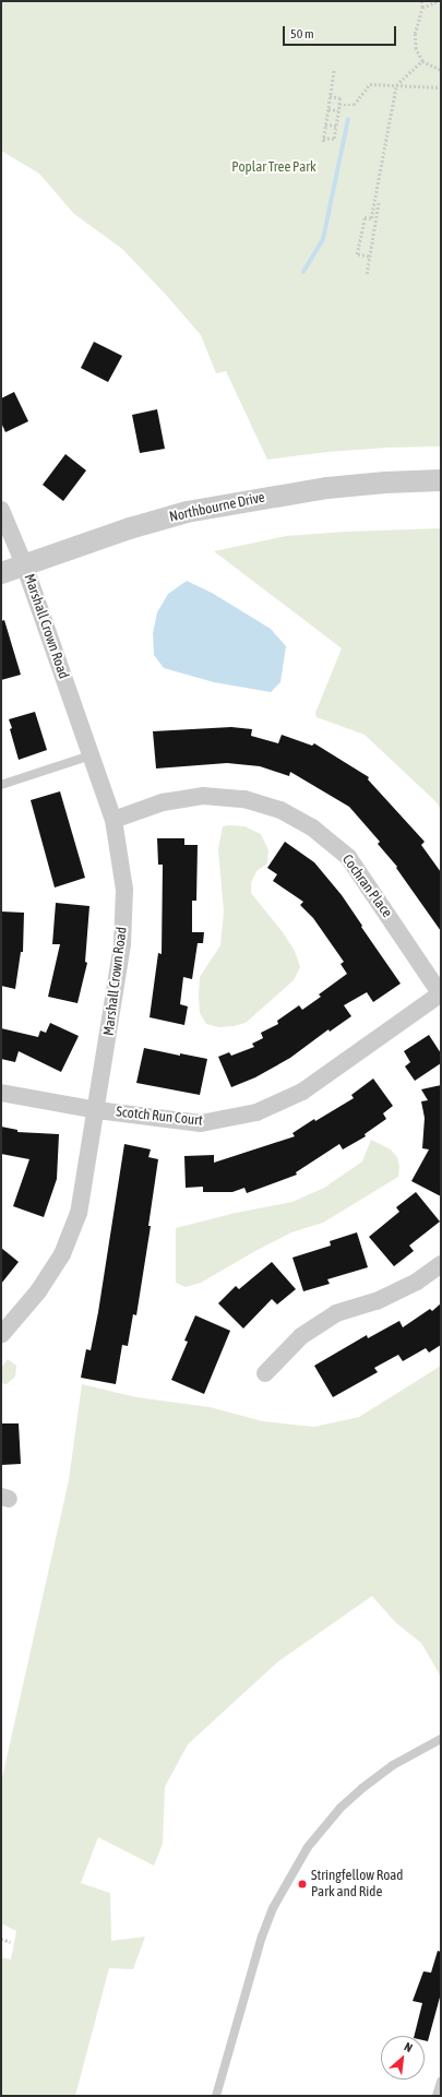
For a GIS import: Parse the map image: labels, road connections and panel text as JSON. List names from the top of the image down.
{
  "streets": {
    "street": [
      "Northbourne Drive",
      "Marshall Crown Road",
      "Cochran Place",
      "Scotch Run Court"
    ]
  },
  "crossings": [
    ["Northbourne Drive", "Marshall Crown Road"],
    ["Marshall Crown Road", "Cochran Place"],
    ["Marshall Crown Road", "Scotch Run Court"],
    ["Cochran Place", "Scotch Run Court"]
  ],
  "parks": ["Poplar Tree Park"],
  "places": ["Stringfellow Road Park and Ride"],
  "scale_bar": "50 m",
  "north": "top right"
}
